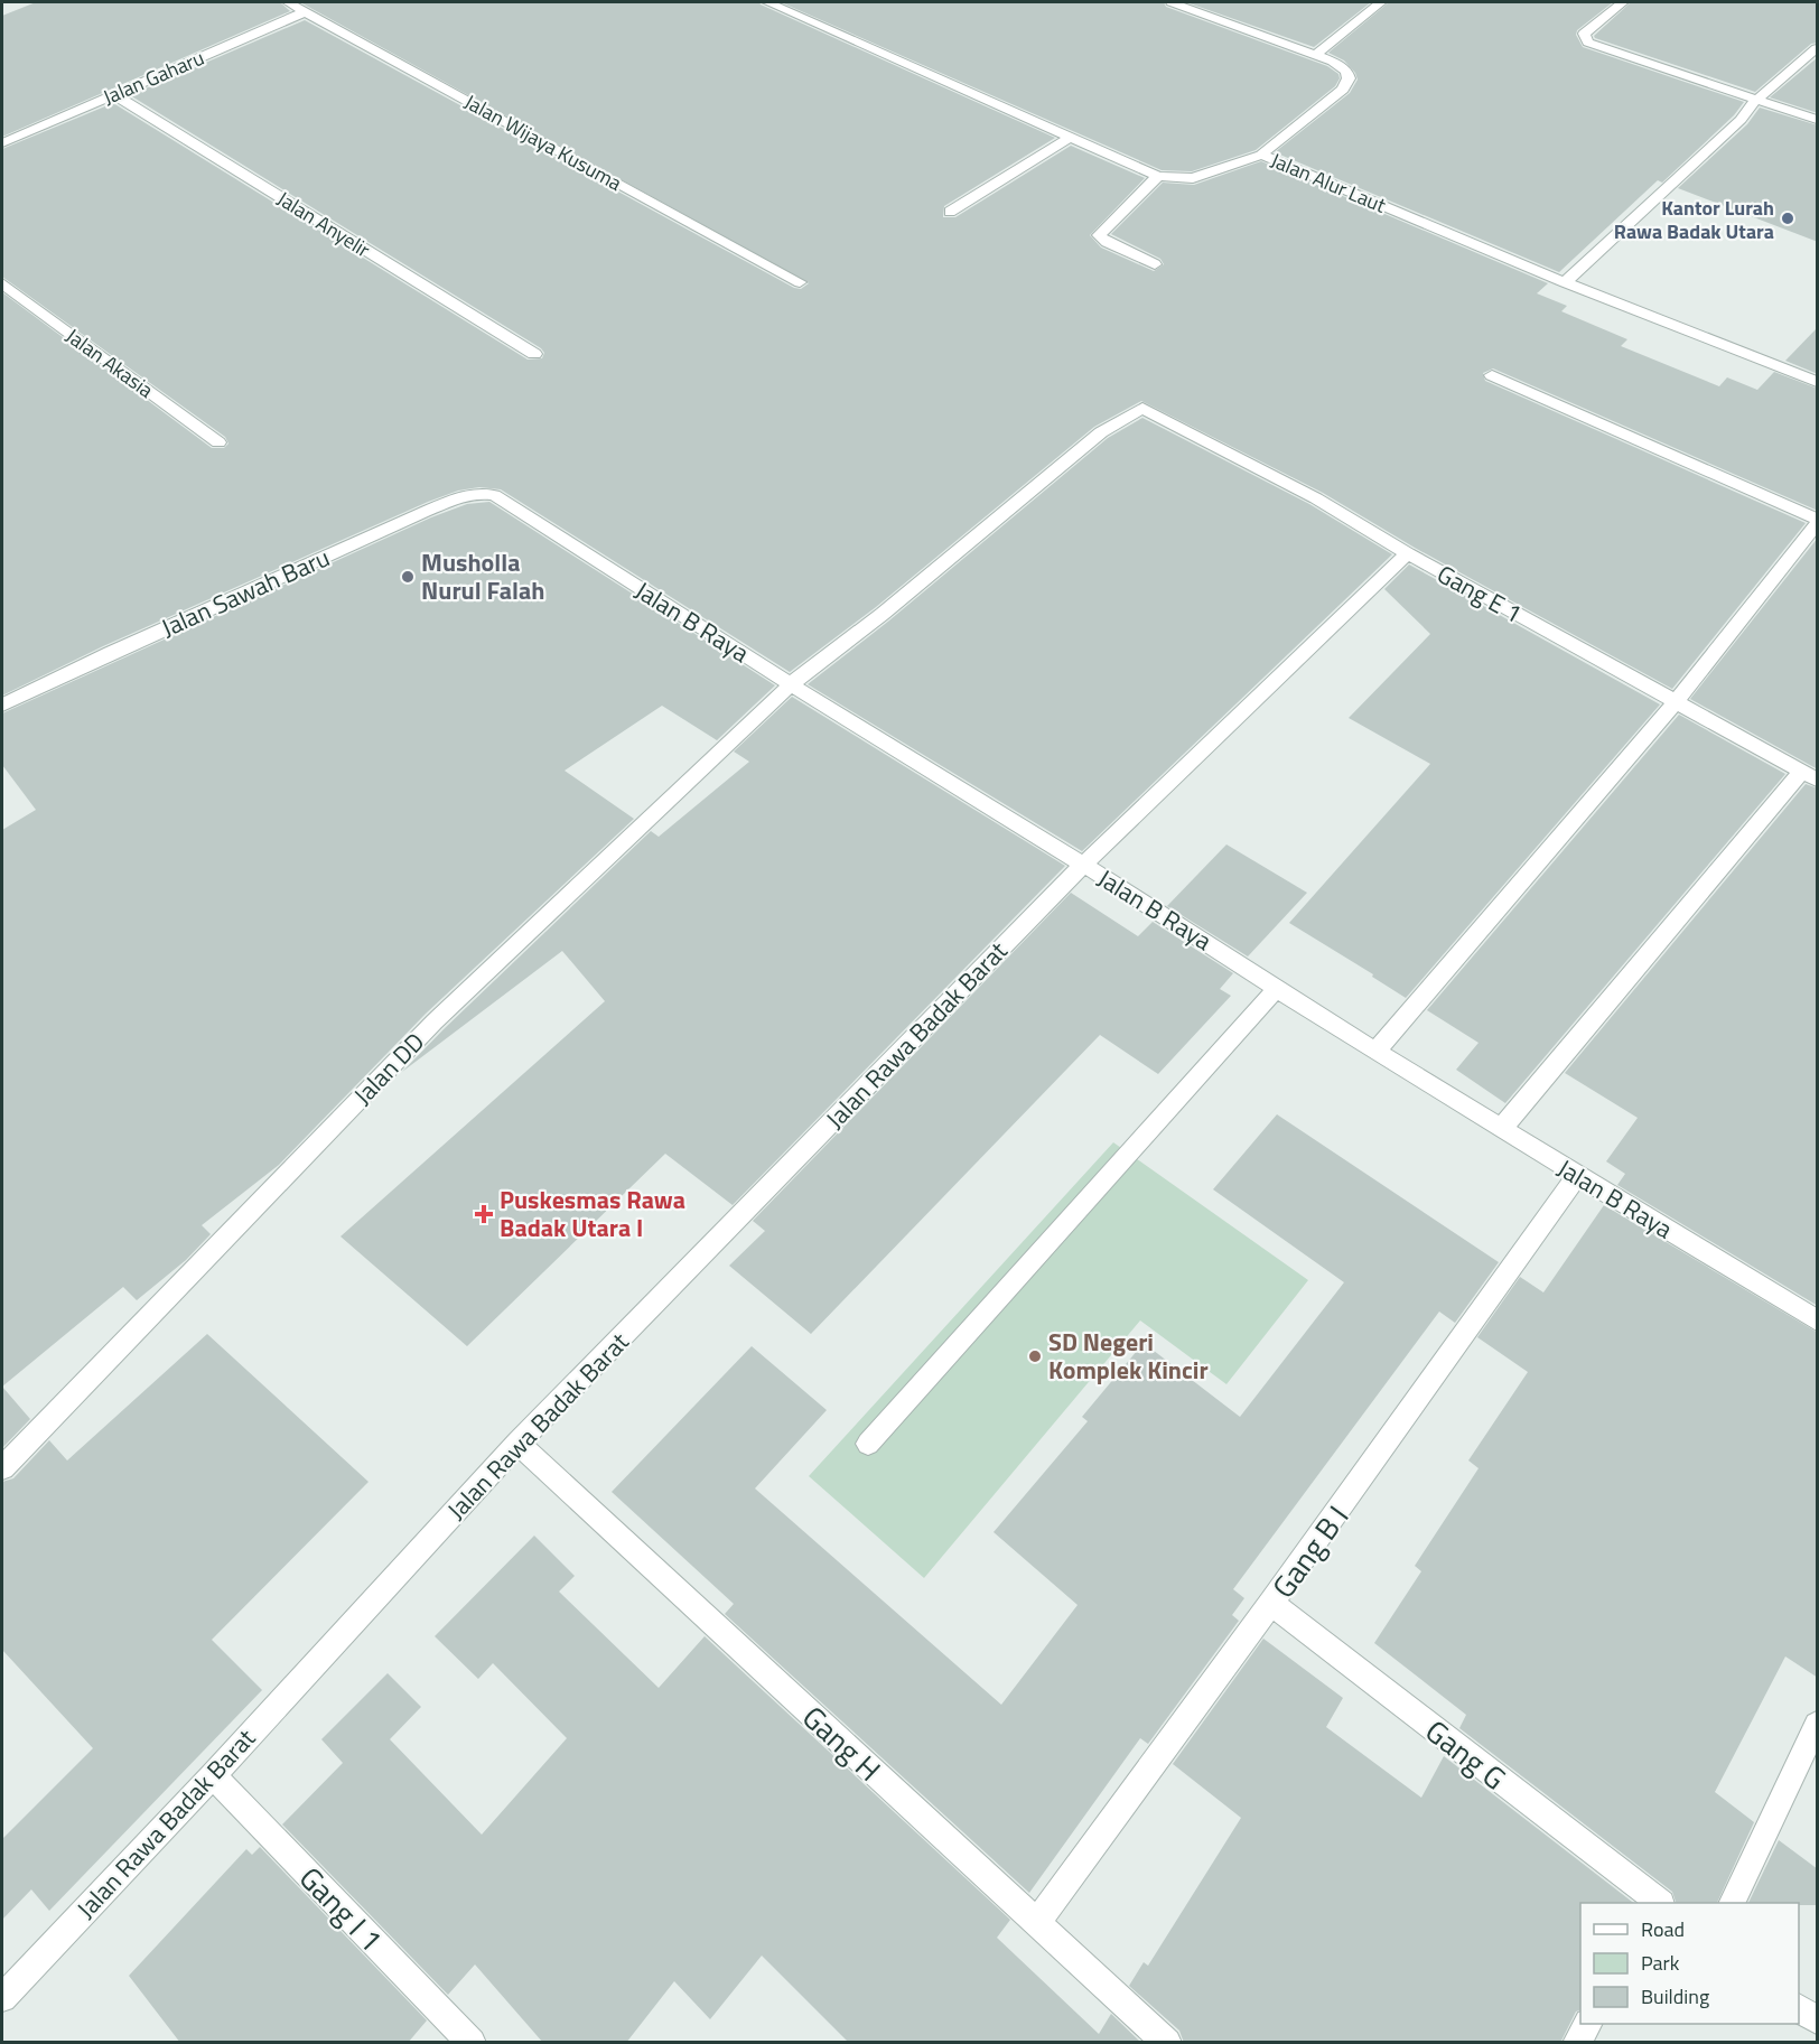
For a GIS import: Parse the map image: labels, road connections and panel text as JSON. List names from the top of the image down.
{
  "streets": {
    "street": [
      "Jalan Gaharu",
      "Jalan Wijaya Kusuma",
      "Jalan Alur Laut",
      "Jalan Anyelir",
      "Jalan Akasia",
      "Jalan Sawah Baru",
      "Gang E 1",
      "Jalan B Raya",
      "Jalan Rawa Badak Barat",
      "Jalan DD",
      "Gang B I",
      "Gang H",
      "Gang G",
      "Gang I 1"
    ]
  },
  "crossings": [
    ["Jalan Gaharu", "Jalan Wijaya Kusuma"],
    ["Jalan Gaharu", "Jalan Anyelir"],
    ["Jalan Sawah Baru", "Jalan B Raya"],
    ["Gang E 1", "Jalan Rawa Badak Barat"],
    ["Gang E 1", "Jalan DD"],
    ["Jalan B Raya", "Jalan Rawa Badak Barat"],
    ["Jalan B Raya", "Jalan DD"],
    ["Jalan B Raya", "Gang B I"],
    ["Jalan Rawa Badak Barat", "Gang H"],
    ["Jalan Rawa Badak Barat", "Gang I 1"],
    ["Gang B I", "Gang H"],
    ["Gang B I", "Gang G"]
  ],
  "places": {
    "other": ["Kantor Lurah Rawa Badak Utara", "Musholla Nurul Falah", "SD Negeri Komplek Kincir"],
    "health": ["Puskesmas Rawa Badak Utara I"]
  },
  "legend": ["Road", "Park", "Building"]
}
